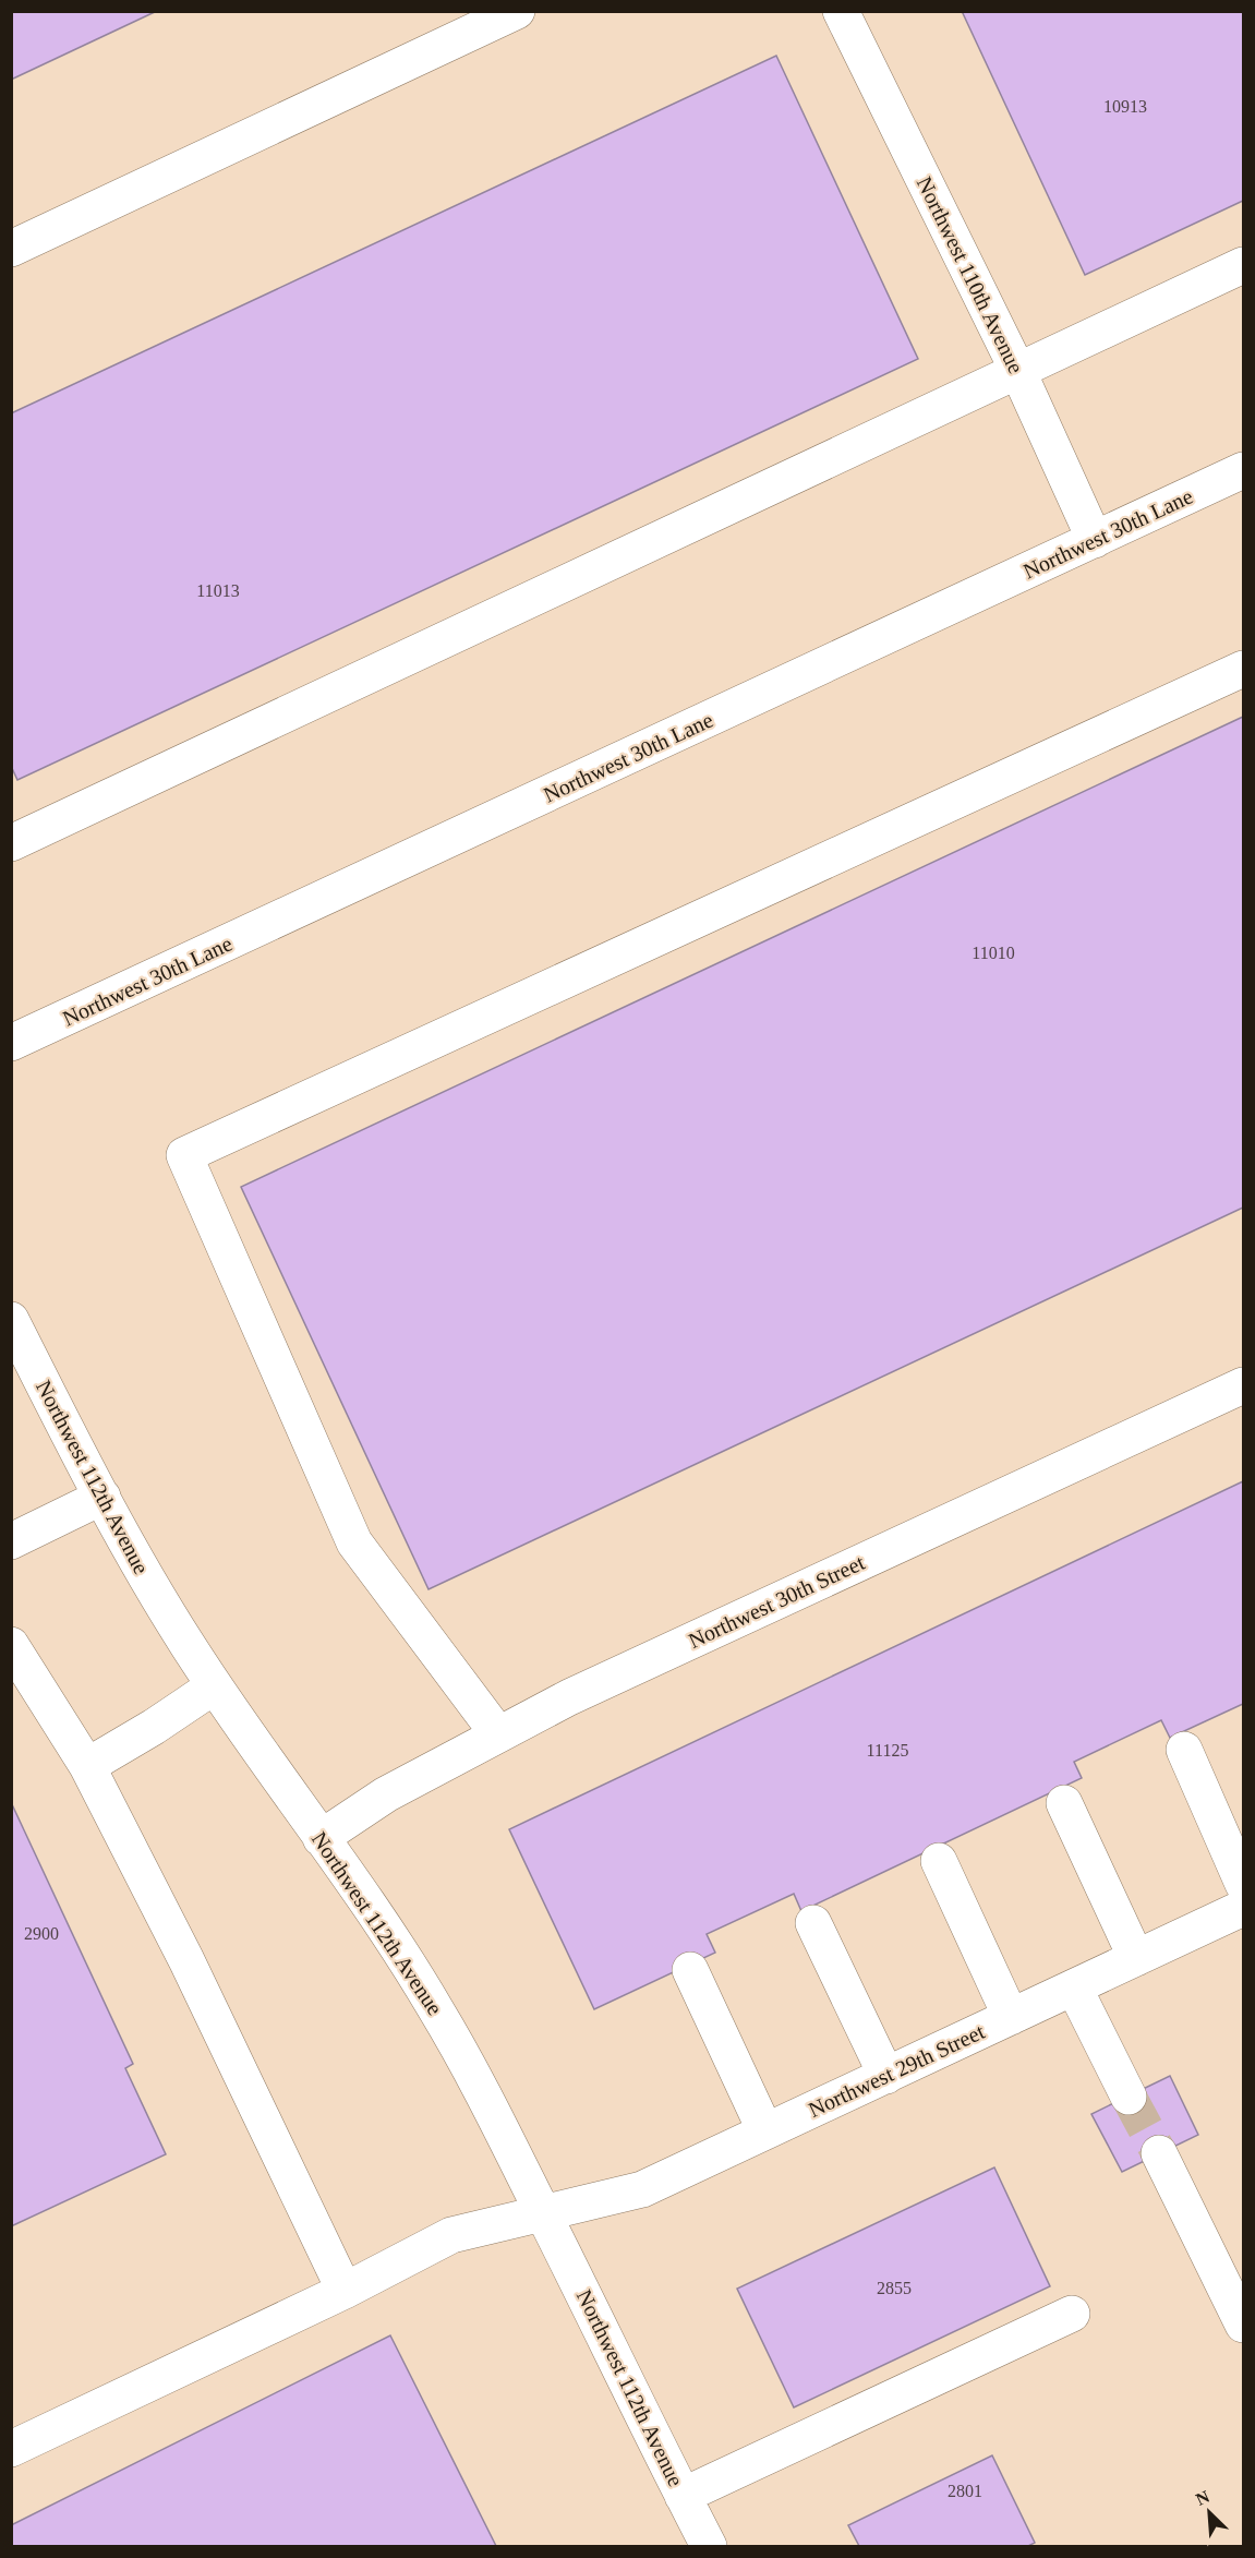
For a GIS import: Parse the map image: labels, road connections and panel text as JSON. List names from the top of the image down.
{
  "streets": {
    "street": [
      "Northwest 110th Avenue",
      "Northwest 30th Lane",
      "Northwest 112th Avenue",
      "Northwest 30th Street",
      "Northwest 29th Street"
    ]
  },
  "crossings": [
    ["Northwest 110th Avenue", "Northwest 30th Lane"],
    ["Northwest 112th Avenue", "Northwest 30th Street"],
    ["Northwest 112th Avenue", "Northwest 29th Street"]
  ],
  "house_numbers": [
    "10913",
    "11013",
    "11010",
    "11125",
    "2900",
    "2855",
    "2801"
  ],
  "north": "top left"
}
